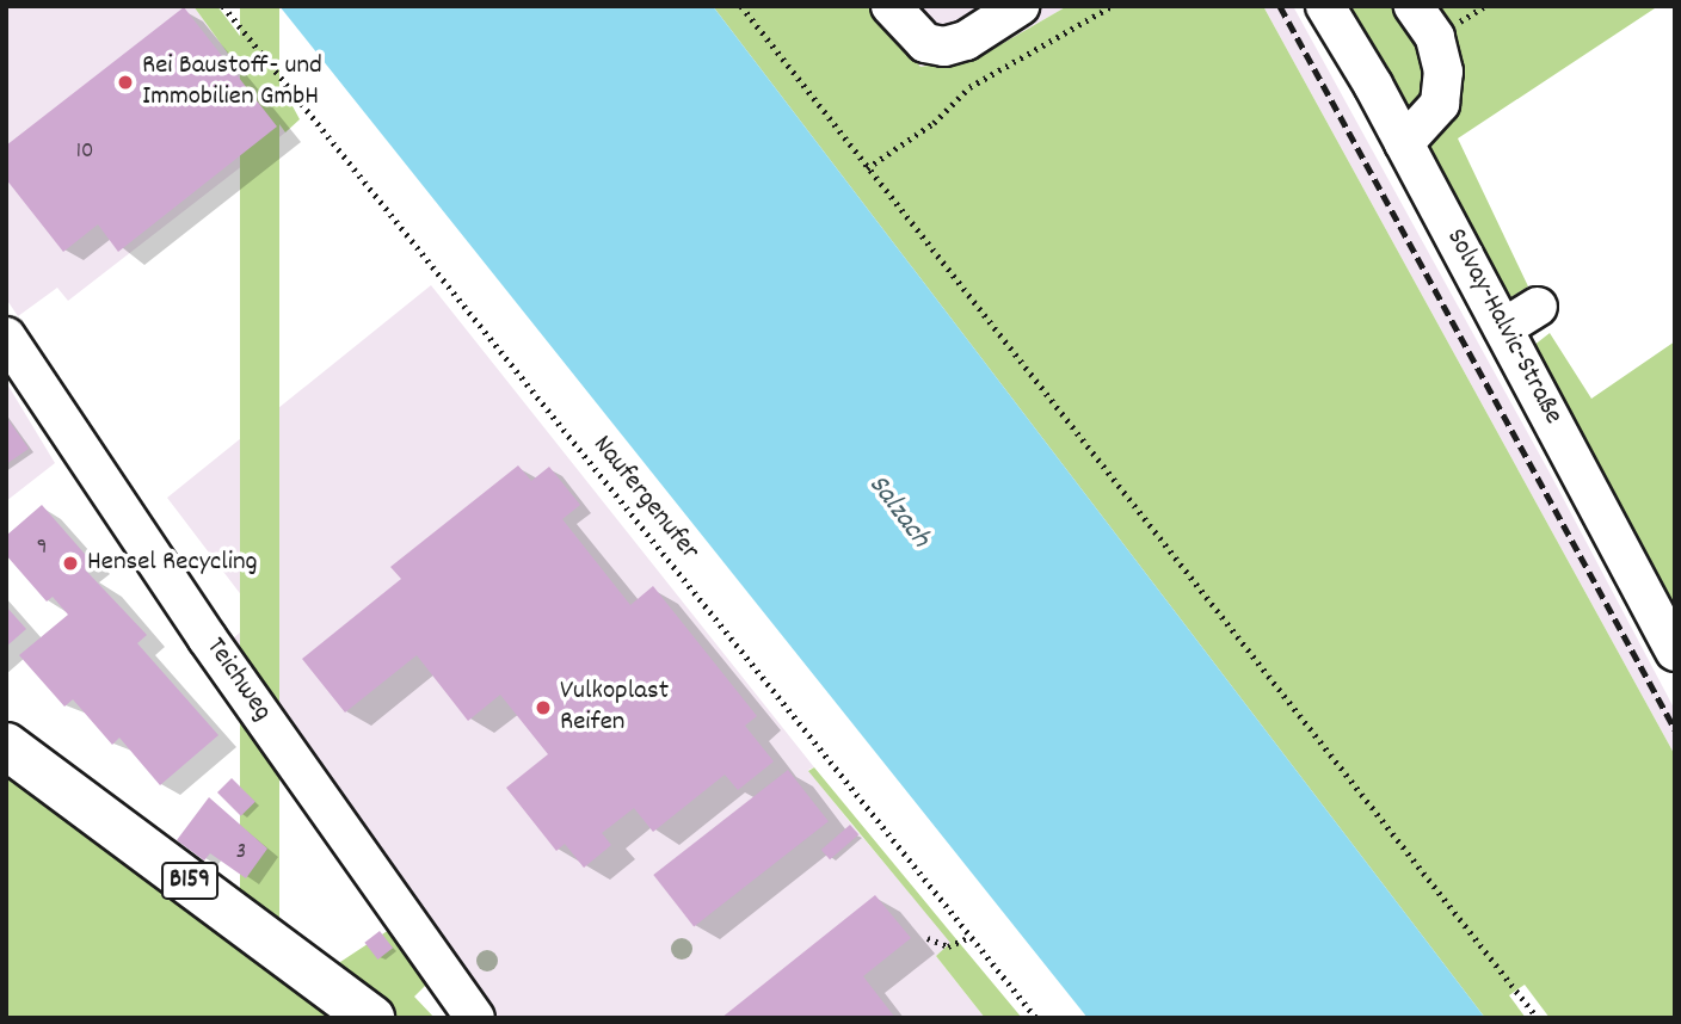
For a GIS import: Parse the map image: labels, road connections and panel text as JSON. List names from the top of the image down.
{
  "streets": {
    "main road": ["B159"],
    "street": ["Solvay-Halvic-Straße", "Teichweg"],
    "path": ["Naufergenufer"]
  },
  "water": ["Salzach"],
  "places": ["Rei Baustoff- und Immobilien GmbH", "Hensel Recycling", "Vulkoplast Reifen"],
  "house_numbers": ["10", "9", "3"]
}
